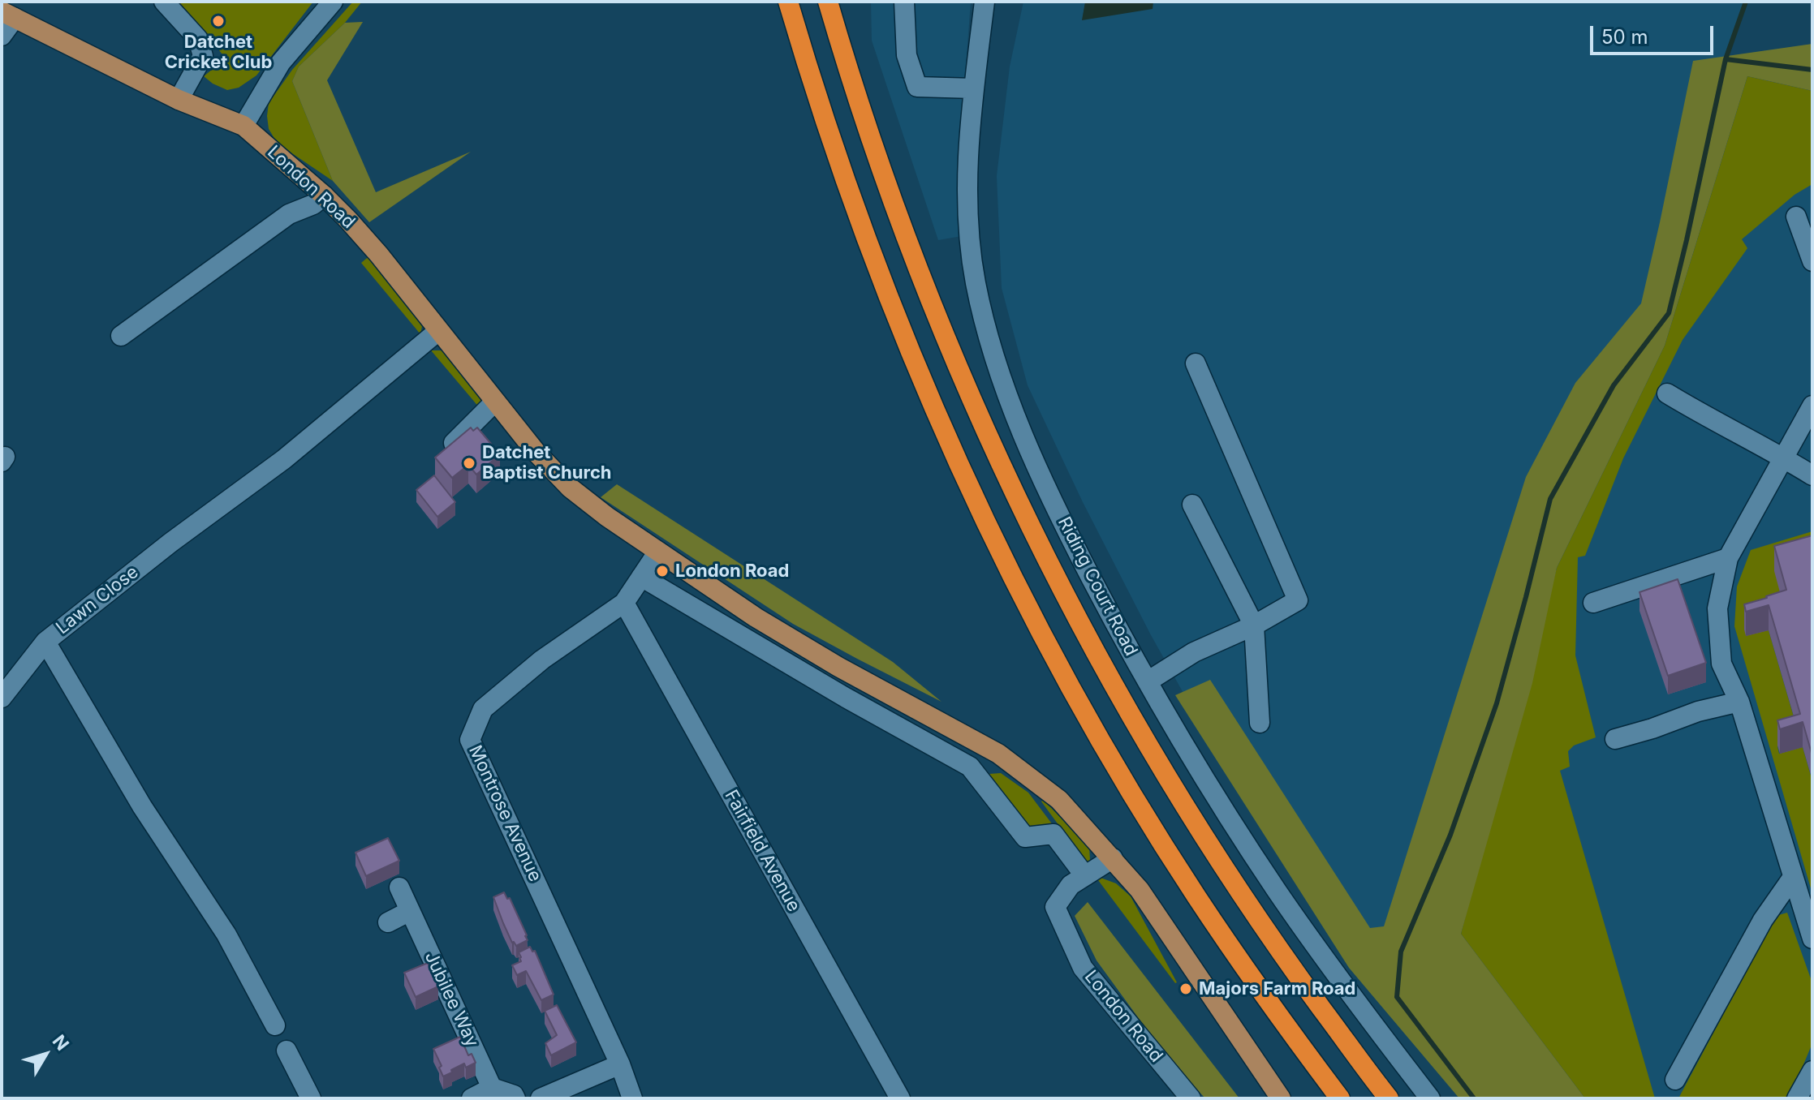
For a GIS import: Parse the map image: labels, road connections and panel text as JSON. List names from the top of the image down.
{
  "streets": {
    "main road": ["London Road"],
    "street": [
      "Riding Court Road",
      "Lawn Close",
      "Montrose Avenue",
      "Fairfield Avenue",
      "Jubilee Way"
    ]
  },
  "crossings": [
    ["London Road", "Lawn Close"],
    ["London Road", "Montrose Avenue"],
    ["Montrose Avenue", "Fairfield Avenue"]
  ],
  "places": [
    "Datchet Cricket Club",
    "Datchet Baptist Church",
    "London Road",
    "Majors Farm Road"
  ],
  "scale_bar": "50 m",
  "north": "top right"
}
